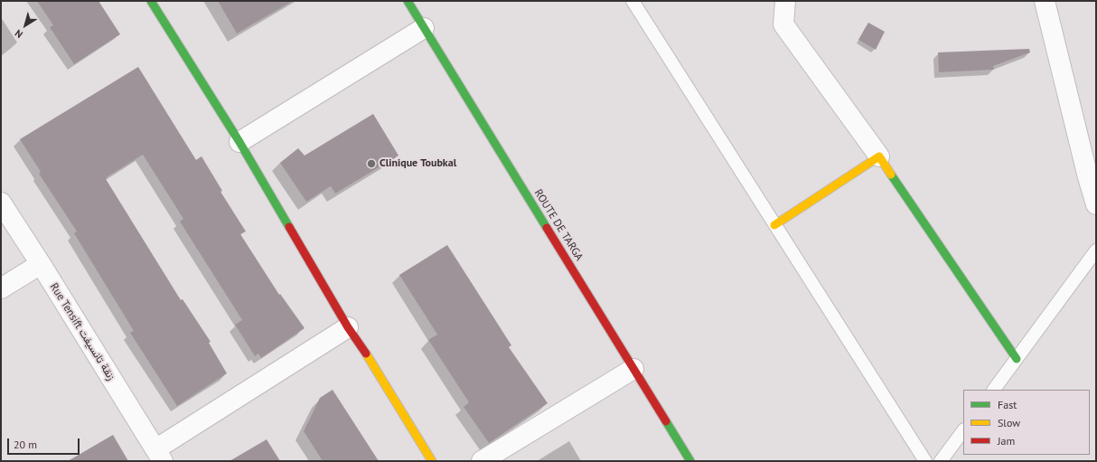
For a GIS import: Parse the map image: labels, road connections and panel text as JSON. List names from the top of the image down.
{
  "streets": {
    "street": ["ROUTE DE TARGA", "Rue Tensift زنقة تانسيفت"]
  },
  "places": ["Clinique Toubkal"],
  "legend": ["Fast", "Slow", "Jam"],
  "scale_bar": "20 m",
  "north": "bottom left"
}
